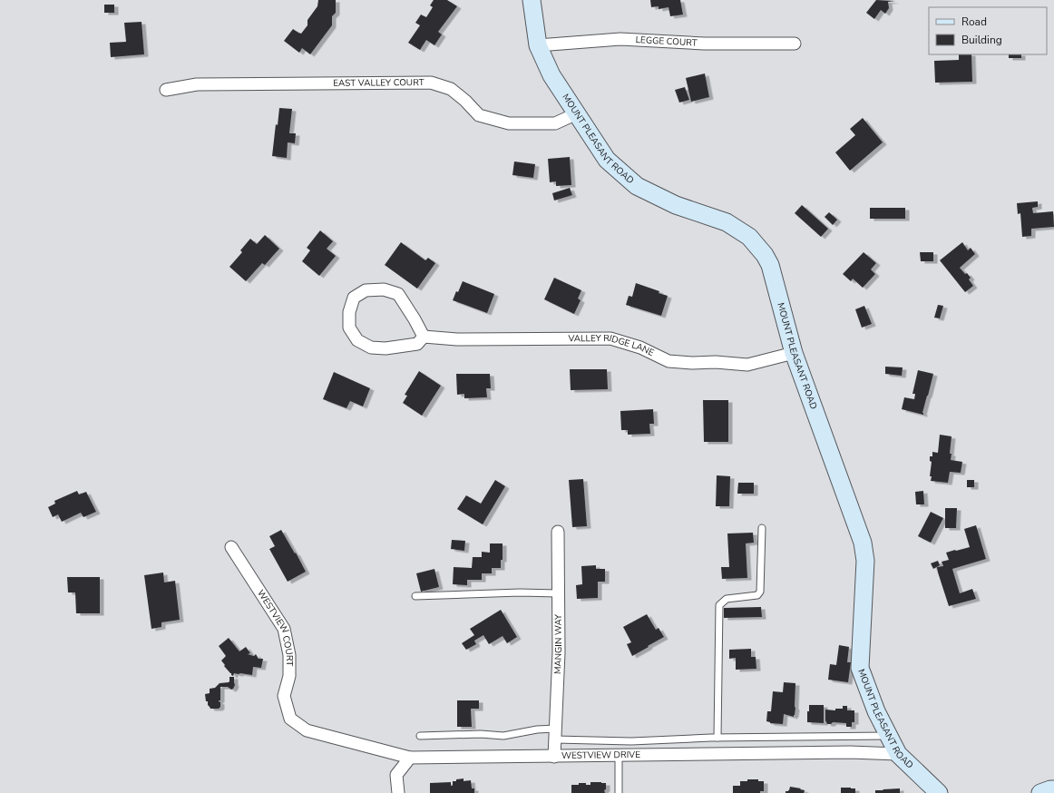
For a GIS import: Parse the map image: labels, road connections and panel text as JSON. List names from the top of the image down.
{
  "streets": {
    "street": [
      "LEGGE COURT",
      "EAST VALLEY COURT",
      "MOUNT PLEASANT ROAD",
      "VALLEY RIDGE LANE",
      "WESTVIEW COURT",
      "MANGIN WAY",
      "WESTVIEW DRIVE"
    ]
  },
  "crossings": [
    ["LEGGE COURT", "MOUNT PLEASANT ROAD"],
    ["EAST VALLEY COURT", "MOUNT PLEASANT ROAD"],
    ["MOUNT PLEASANT ROAD", "VALLEY RIDGE LANE"],
    ["MOUNT PLEASANT ROAD", "WESTVIEW DRIVE"],
    ["WESTVIEW COURT", "WESTVIEW DRIVE"],
    ["MANGIN WAY", "WESTVIEW DRIVE"]
  ],
  "legend": ["Road", "Building"]
}
